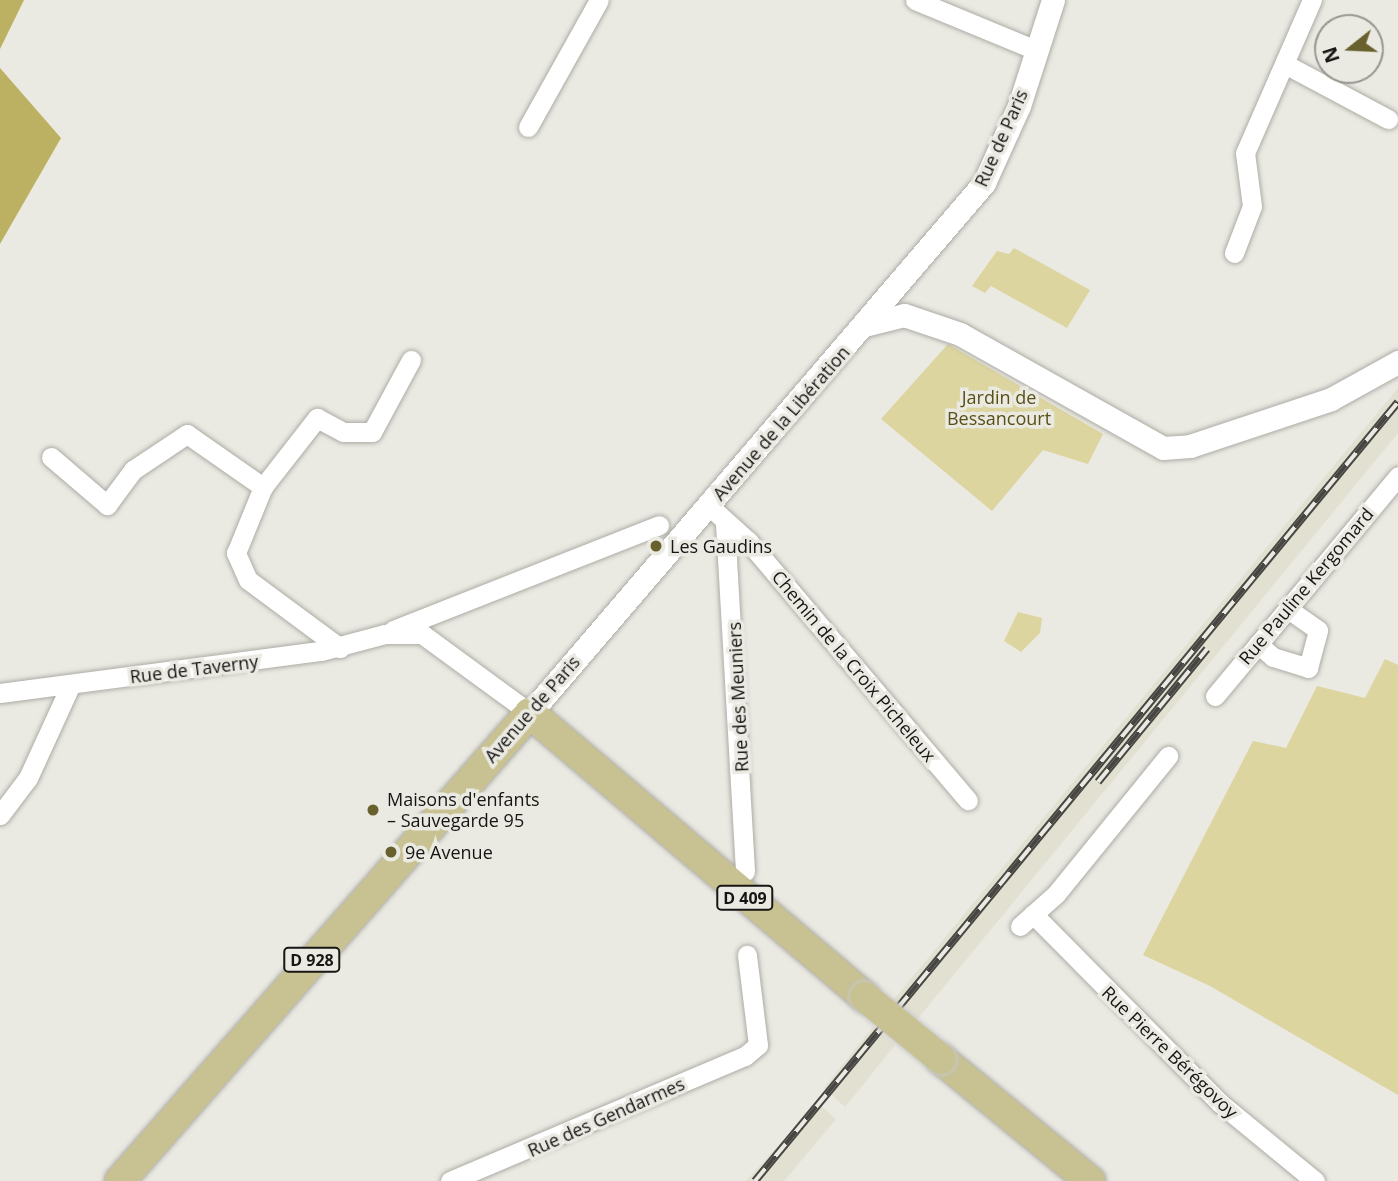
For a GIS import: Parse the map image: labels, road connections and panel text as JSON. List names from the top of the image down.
{
  "streets": {
    "main road": ["Avenue de Paris", "D 409", "D 928"],
    "street": [
      "Rue de Paris",
      "Avenue de la Libération",
      "Rue Pauline Kergomard",
      "Chemin de la Croix Picheleux",
      "Rue de Taverny",
      "Rue des Meuniers",
      "Rue Pierre Bérégovoy",
      "Rue des Gendarmes"
    ]
  },
  "crossings": [
    ["Rue de Paris", "Avenue de la Libération"],
    ["Avenue de la Libération", "Chemin de la Croix Picheleux"],
    ["Avenue de la Libération", "Avenue de Paris"],
    ["Chemin de la Croix Picheleux", "Rue des Meuniers"],
    ["Chemin de la Croix Picheleux", "Avenue de Paris"],
    ["Rue de Taverny", "Avenue de Paris"],
    ["Rue de Taverny", "D 409"],
    ["Avenue de Paris", "D 409"]
  ],
  "parks": ["Jardin de Bessancourt"],
  "places": ["Les Gaudins", "Maisons d'enfants – Sauvegarde 95", "9e Avenue"],
  "north": "left"
}
